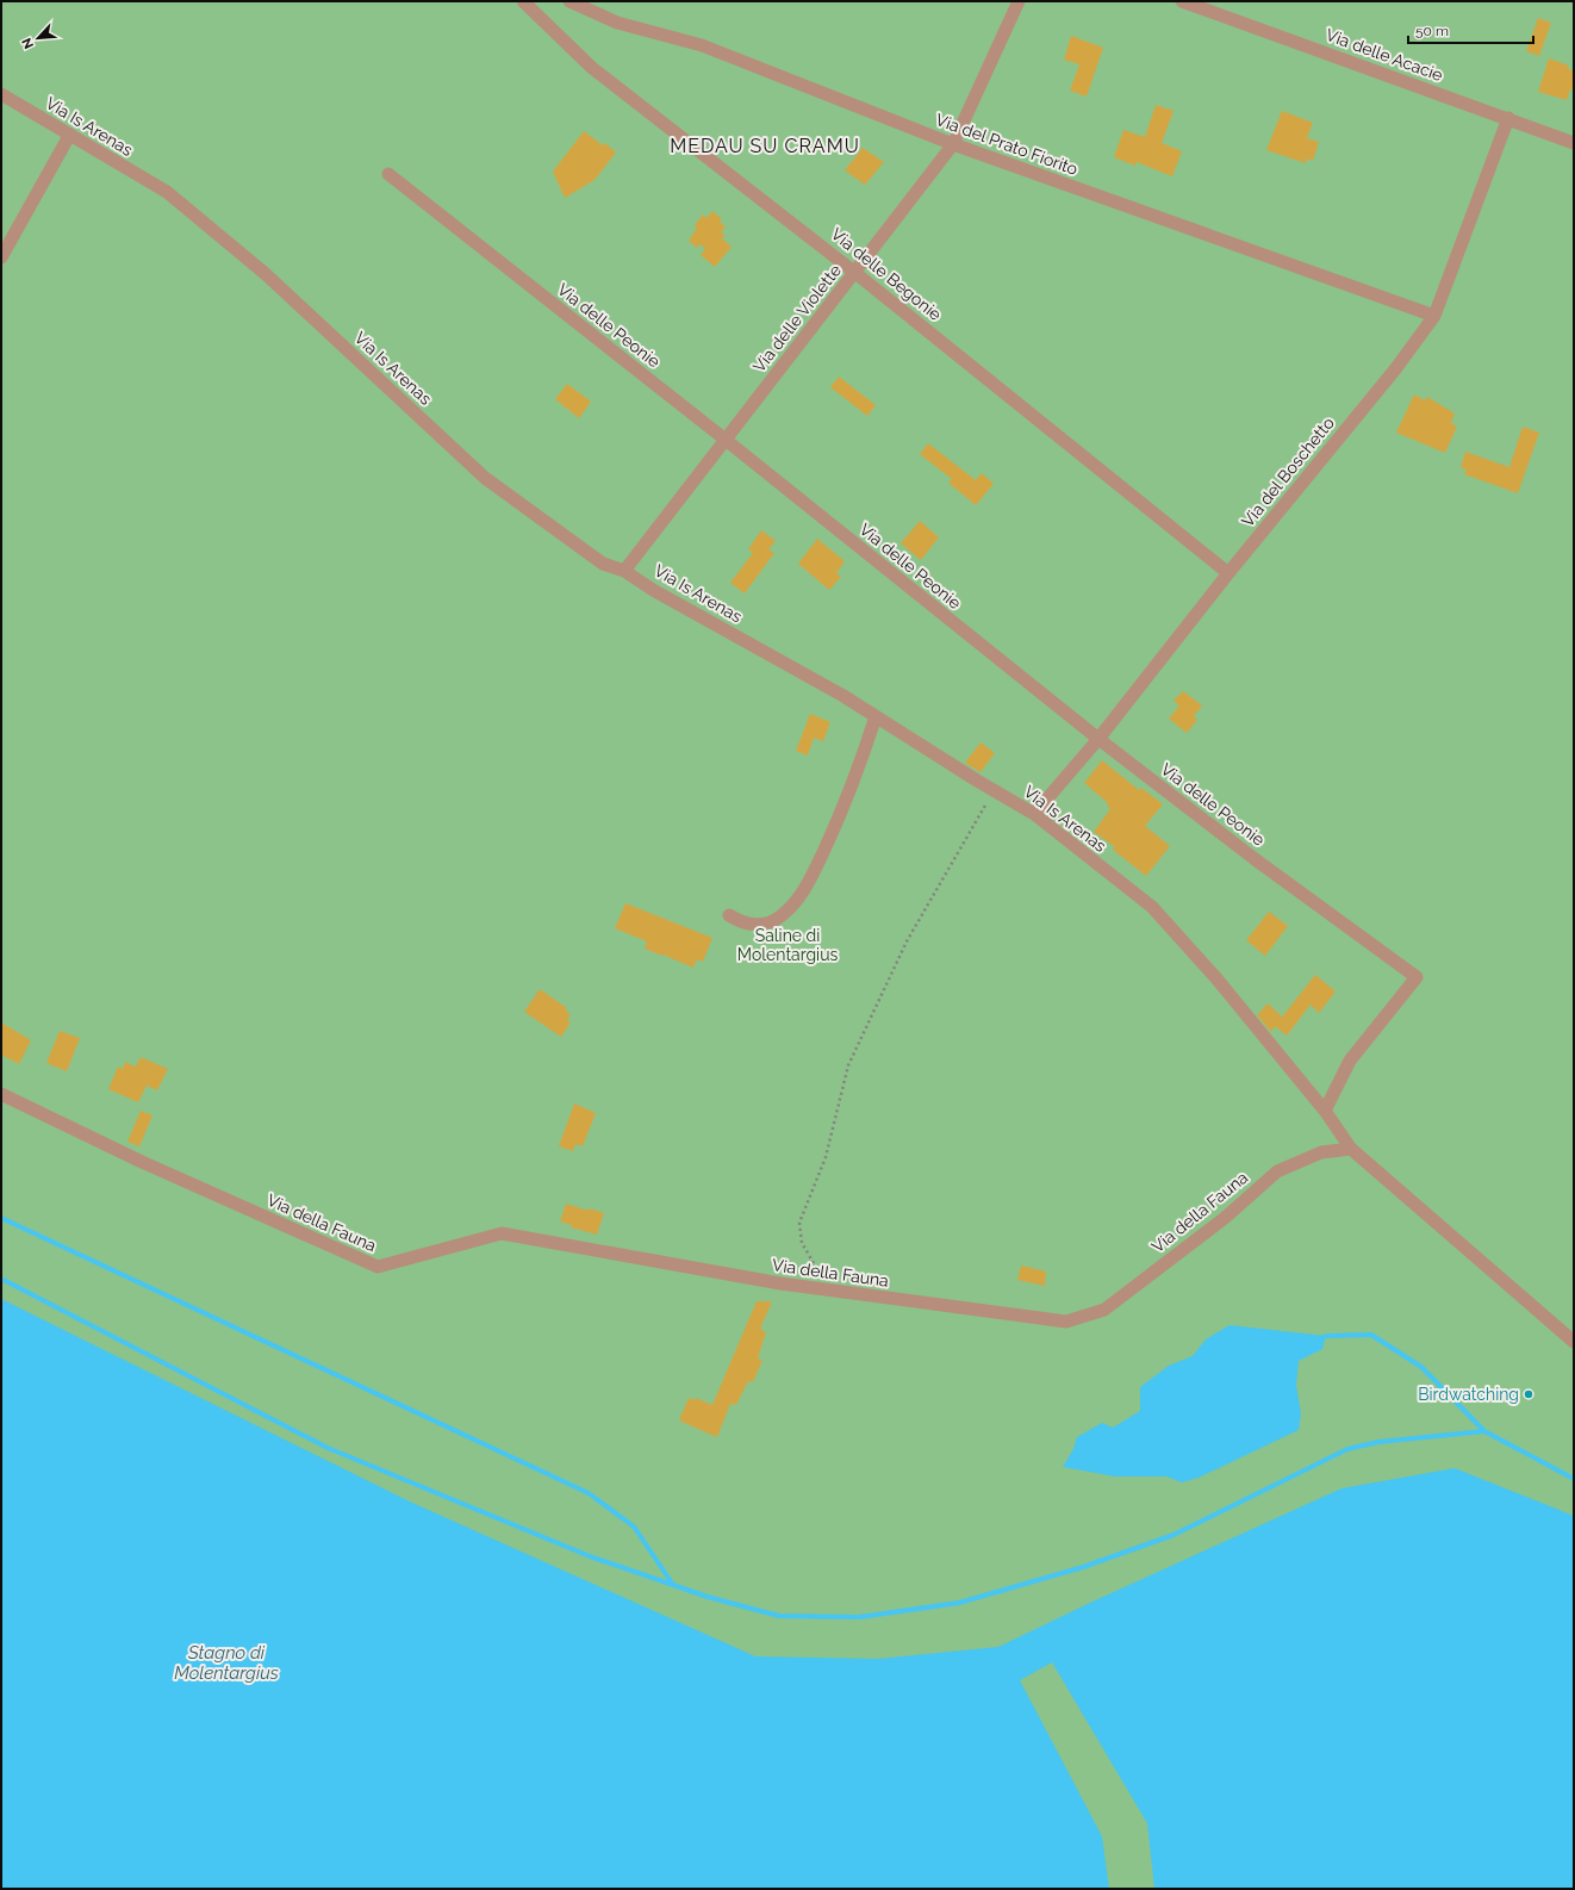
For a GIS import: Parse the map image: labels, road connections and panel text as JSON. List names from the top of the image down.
{
  "streets": {
    "street": [
      "Via delle Acacie",
      "Via Is Arenas",
      "Via del Prato Fiorito",
      "Via delle Begonie",
      "Via delle Violette",
      "Via delle Peonie",
      "Via del Boschetto",
      "Via della Fauna"
    ]
  },
  "crossings": [
    ["Via delle Acacie", "Via del Boschetto"],
    ["Via Is Arenas", "Via delle Violette"],
    ["Via Is Arenas", "Via delle Peonie"],
    ["Via Is Arenas", "Via del Boschetto"],
    ["Via Is Arenas", "Via della Fauna"],
    ["Via del Prato Fiorito", "Via delle Violette"],
    ["Via del Prato Fiorito", "Via del Boschetto"],
    ["Via delle Begonie", "Via delle Violette"],
    ["Via delle Begonie", "Via del Boschetto"],
    ["Via delle Violette", "Via delle Peonie"],
    ["Via delle Peonie", "Via del Boschetto"]
  ],
  "districts": ["MEDAU SU CRAMU"],
  "water": ["Stagno di Molentargius"],
  "parks": ["Saline di Molentargius"],
  "places": ["Birdwatching"],
  "scale_bar": "50 m",
  "north": "bottom left"
}
